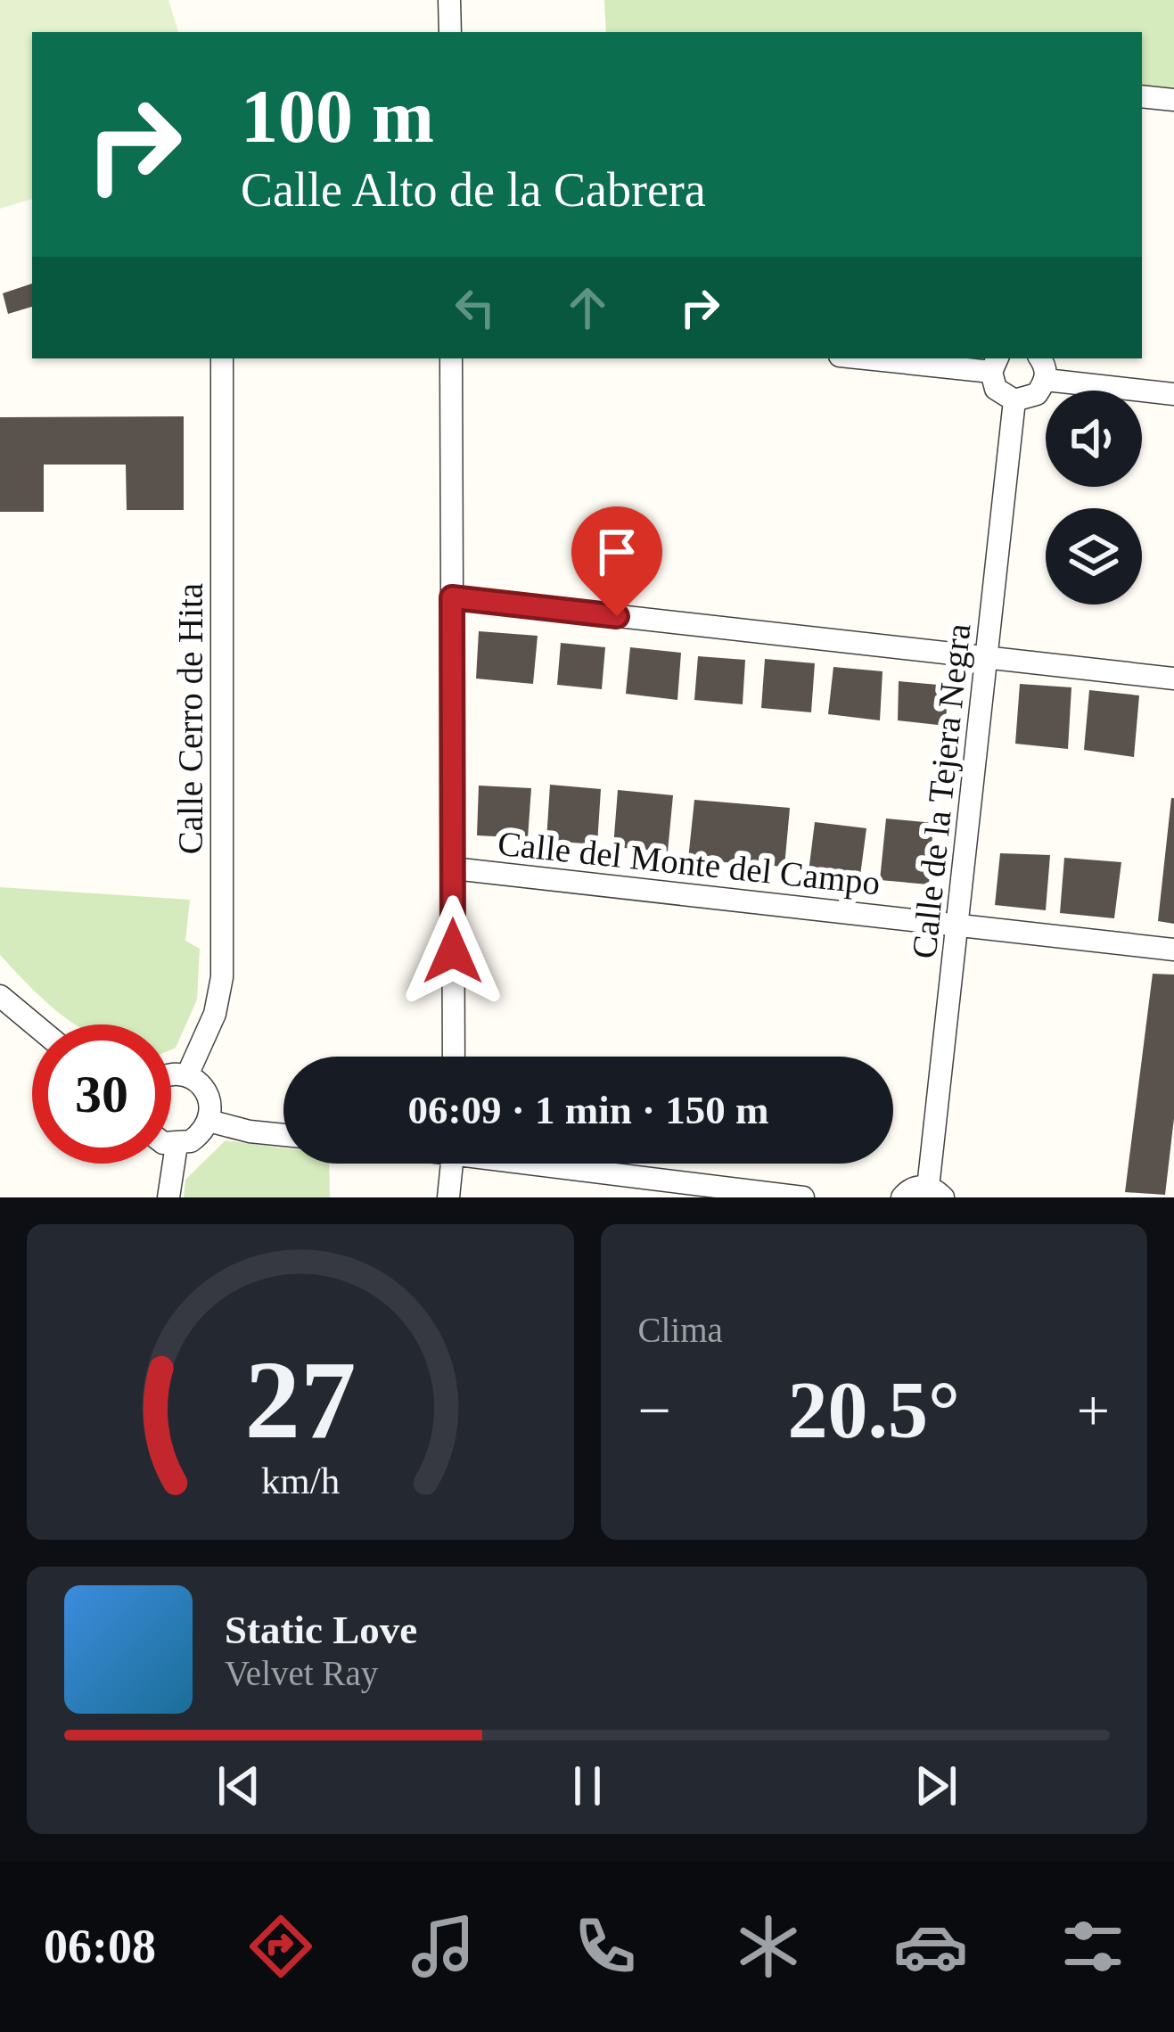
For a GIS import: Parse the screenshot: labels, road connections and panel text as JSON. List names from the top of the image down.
{
  "streets": {
    "street": ["Calle Cerro de Hita", "Calle de la Tejera Negra", "Calle del Monte del Campo"]
  },
  "crossings": [
    ["Calle de la Tejera Negra", "Calle del Monte del Campo"]
  ],
  "page": {
    "turn": ["100 m", "Calle Alto de la Cabrera"],
    "limit": "30",
    "trip": "06:09 · 1 min · 150 m",
    "tile": "Clima",
    "heat": ["−", "20.5°", "+"],
    "song": ["Static Love", "Velvet Ray"],
    "tabs": "06:08",
    "gauge": ["27", "km/h"]
  }
}
